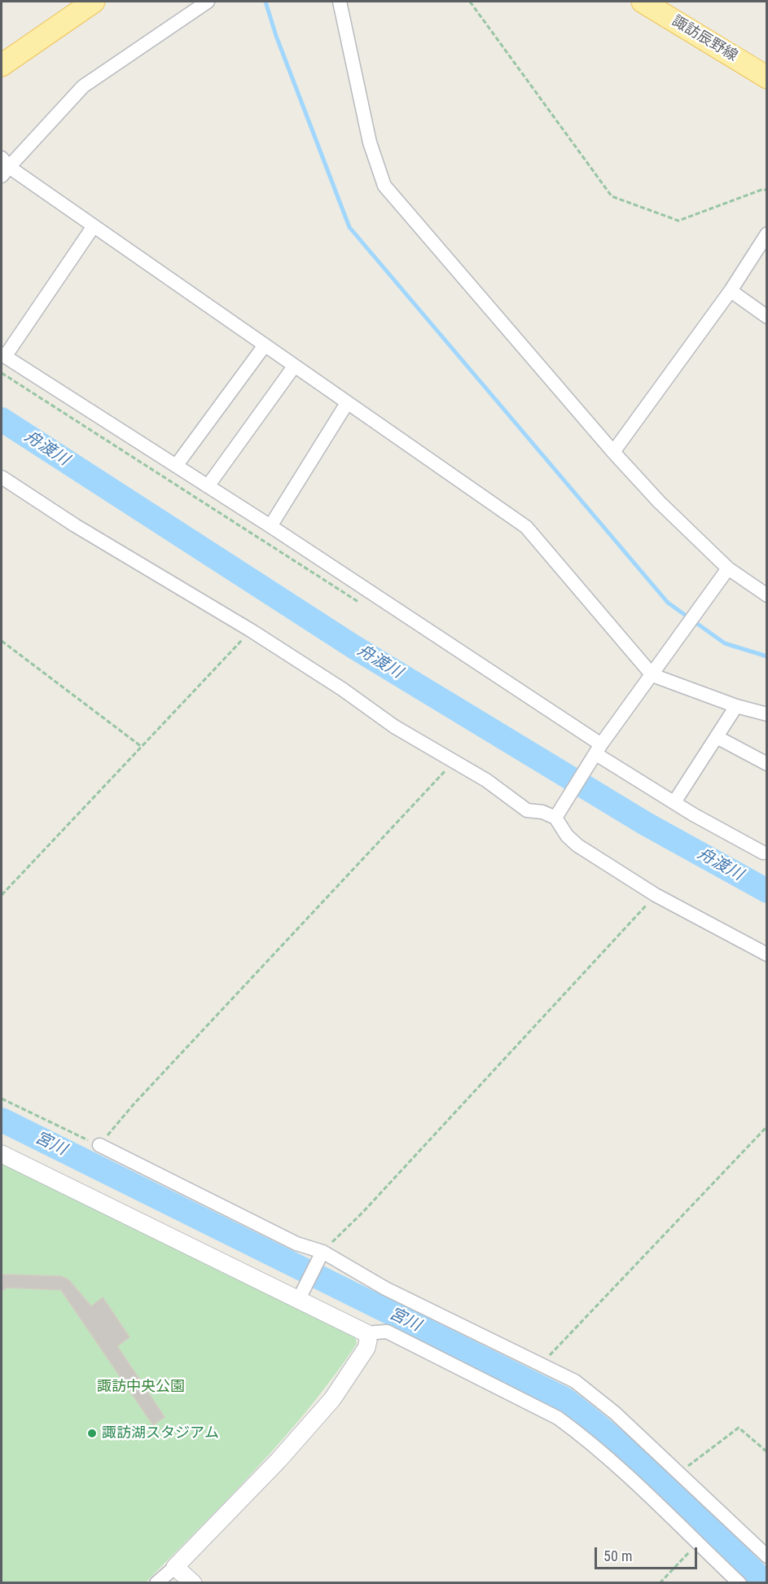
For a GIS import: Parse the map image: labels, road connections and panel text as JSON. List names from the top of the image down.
{
  "streets": {
    "main road": ["諏訪辰野線"]
  },
  "water": ["舟渡川", "宮川"],
  "parks": ["諏訪中央公園"],
  "places": ["諏訪湖スタジアム"],
  "scale_bar": "50 m"
}
